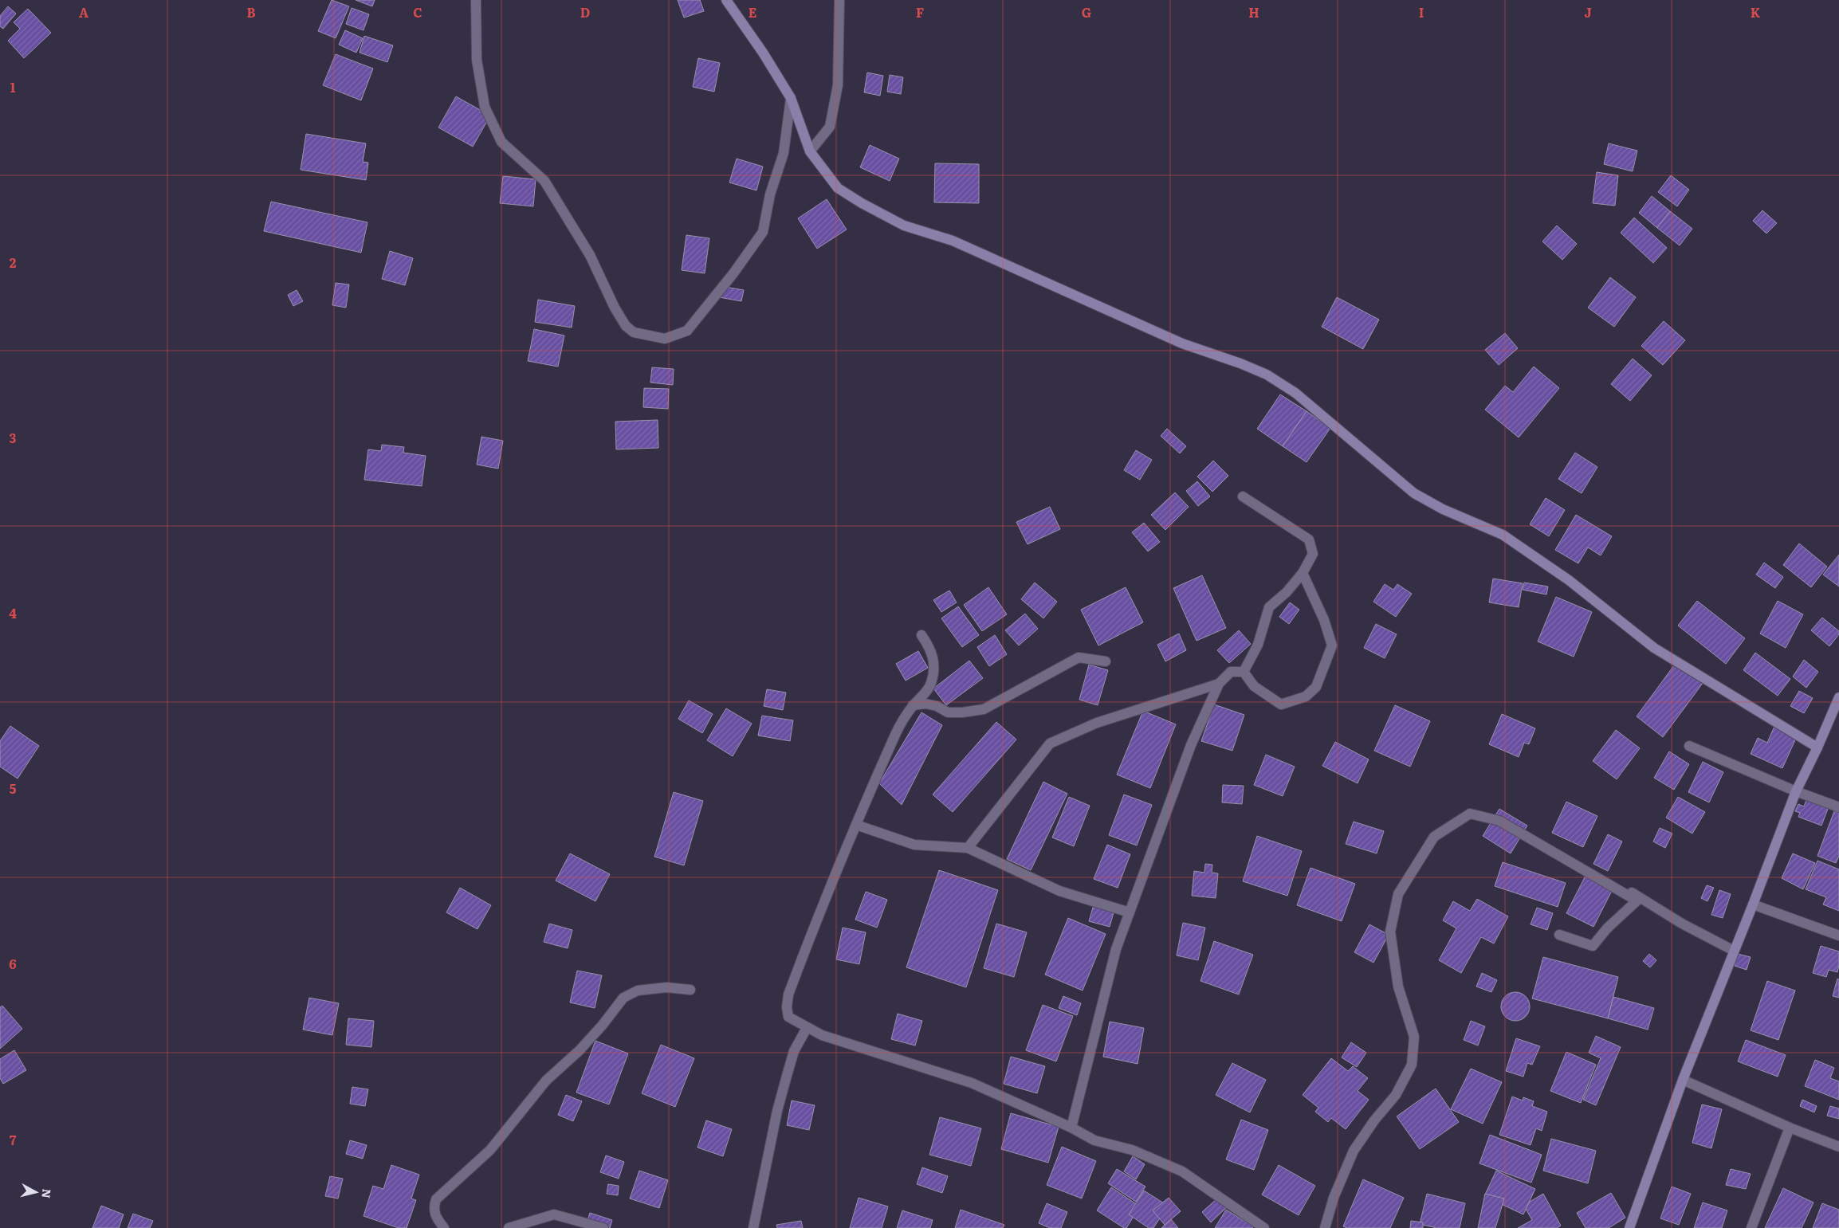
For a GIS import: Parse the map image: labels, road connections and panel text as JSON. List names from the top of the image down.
{
  "north": "right",
  "grid": {
    "columns": [
      "A",
      "B",
      "C",
      "D",
      "E",
      "F",
      "G",
      "H",
      "I",
      "J",
      "K"
    ],
    "rows": [
      "1",
      "2",
      "3",
      "4",
      "5",
      "6",
      "7"
    ]
  }
}
